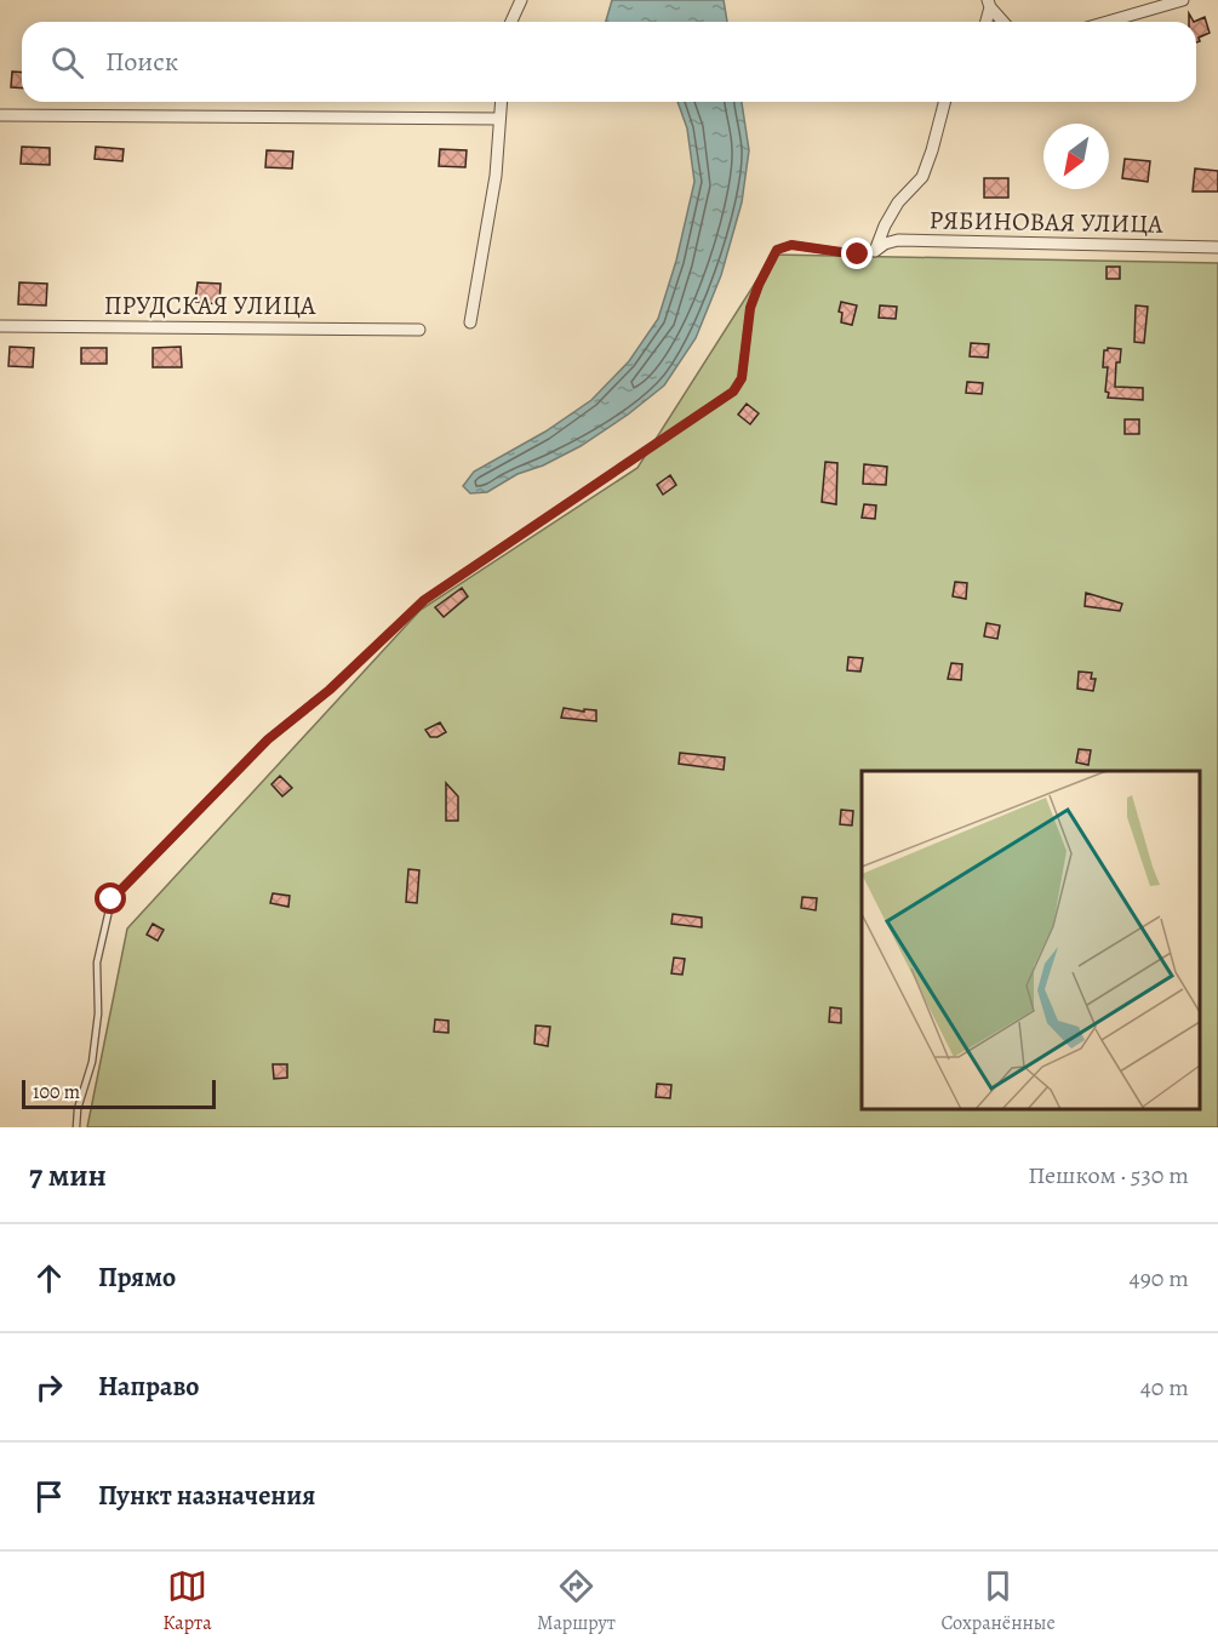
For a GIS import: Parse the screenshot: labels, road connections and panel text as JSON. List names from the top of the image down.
{
  "streets": {
    "street": ["РЯБИНОВАЯ УЛИЦА", "ПРУДСКАЯ УЛИЦА"]
  },
  "scale_bar": "100 m",
  "north": "bottom left",
  "page": {
    "search": "Поиск",
    "scale": "100 m",
    "heading": ["7 мин", "Пешком · 530 m"],
    "list": [
      ["Прямо", "490 m"],
      ["Направо", "40 m"],
      "Пункт назначения"
    ],
    "nav": ["Карта", "Маршрут", "Сохранённые"]
  }
}
